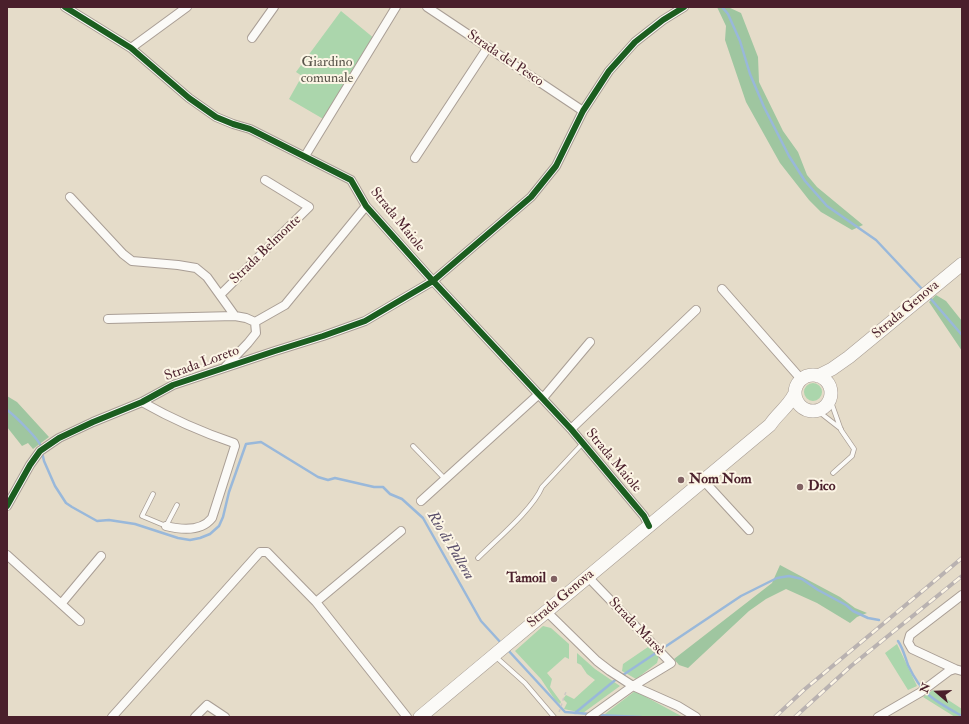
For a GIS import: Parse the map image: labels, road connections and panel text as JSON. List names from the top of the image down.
{
  "streets": {
    "main road": ["Strada Genova"],
    "street": [
      "Strada del Pesco",
      "Strada Maiole",
      "Strada Belmonte",
      "Strada Loreto",
      "Strada Marsè"
    ]
  },
  "crossings": [
    ["Strada del Pesco", "Strada Loreto"],
    ["Strada Maiole", "Strada Genova"],
    ["Strada Maiole", "Strada Loreto"],
    ["Strada Genova", "Strada Marsè"]
  ],
  "water": ["Rio di Pallera"],
  "parks": ["Giardino comunale"],
  "places": ["Nom Nom", "Dico", "Tamoil"],
  "north": "left"
}
